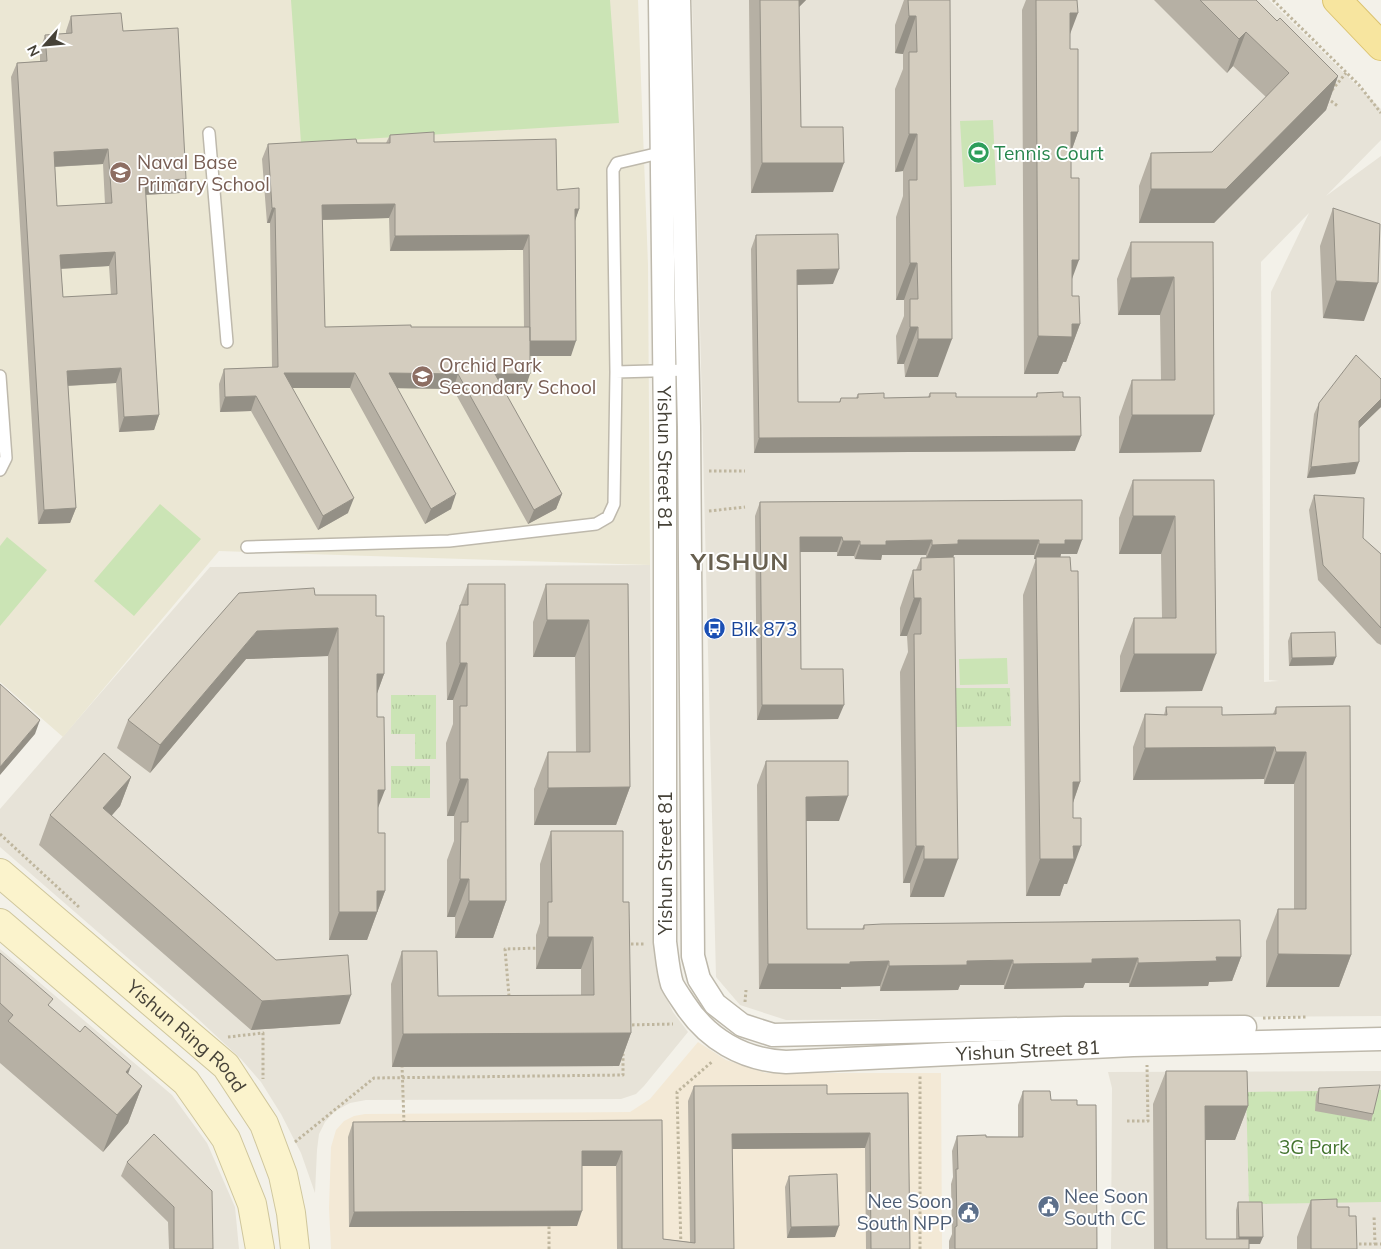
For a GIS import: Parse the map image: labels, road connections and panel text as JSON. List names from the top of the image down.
{
  "streets": {
    "main road": ["Yishun Ring Road"],
    "street": ["Yishun Street 81"]
  },
  "districts": ["YISHUN"],
  "parks": ["3G Park"],
  "places": {
    "sports": ["Tennis Court"],
    "school or university": ["Naval Base Primary School", "Orchid Park Secondary School"],
    "bus stop": ["Blk 873"],
    "public building": ["Nee Soon South CC", "Nee Soon South NPP"]
  },
  "north": "bottom left"
}
